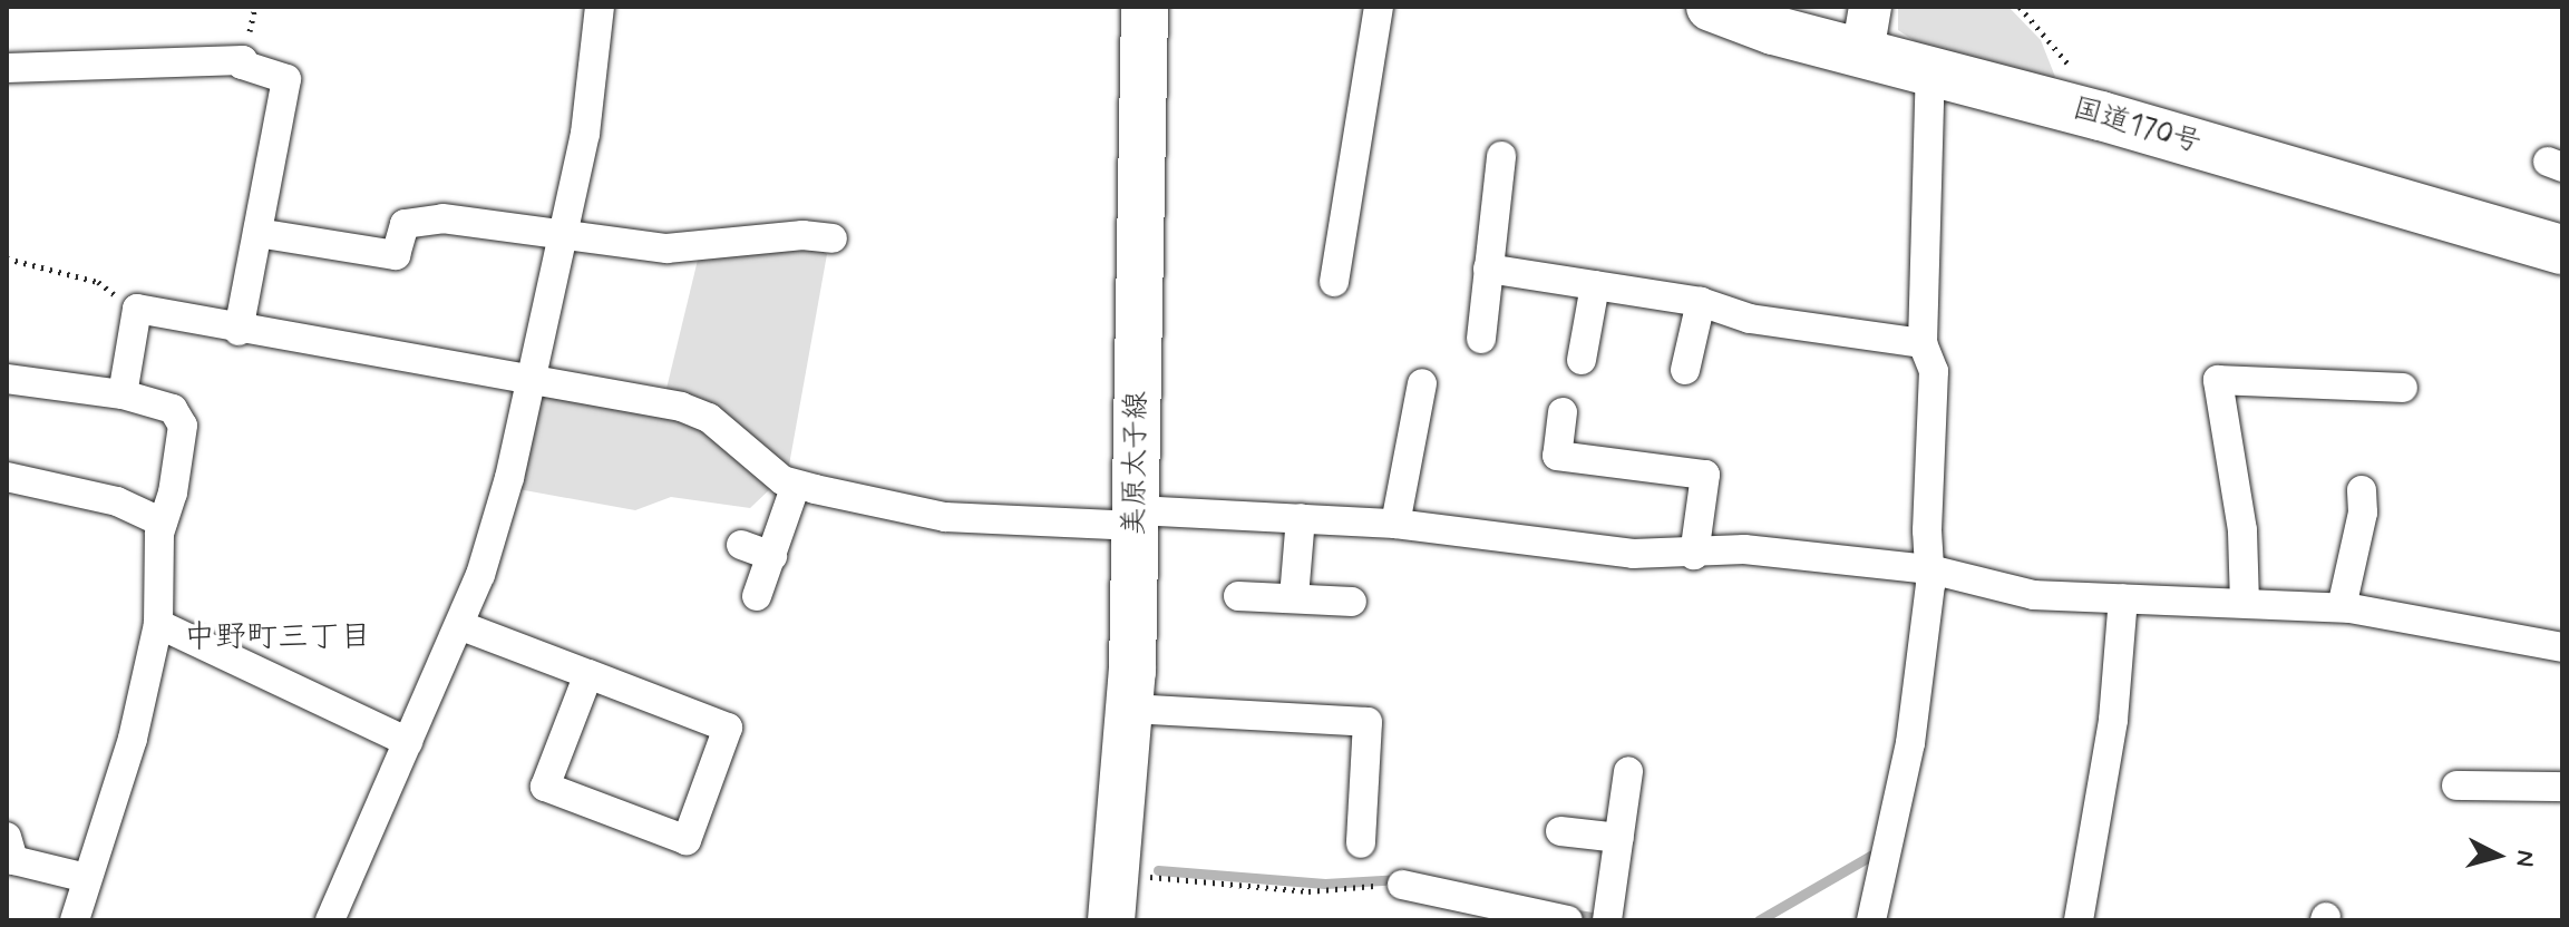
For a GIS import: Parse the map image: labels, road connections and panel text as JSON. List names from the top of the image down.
{
  "streets": {
    "highway": ["国道170号"],
    "main road": ["美原太子線"]
  },
  "districts": ["中野町三丁目"],
  "north": "right"
}
